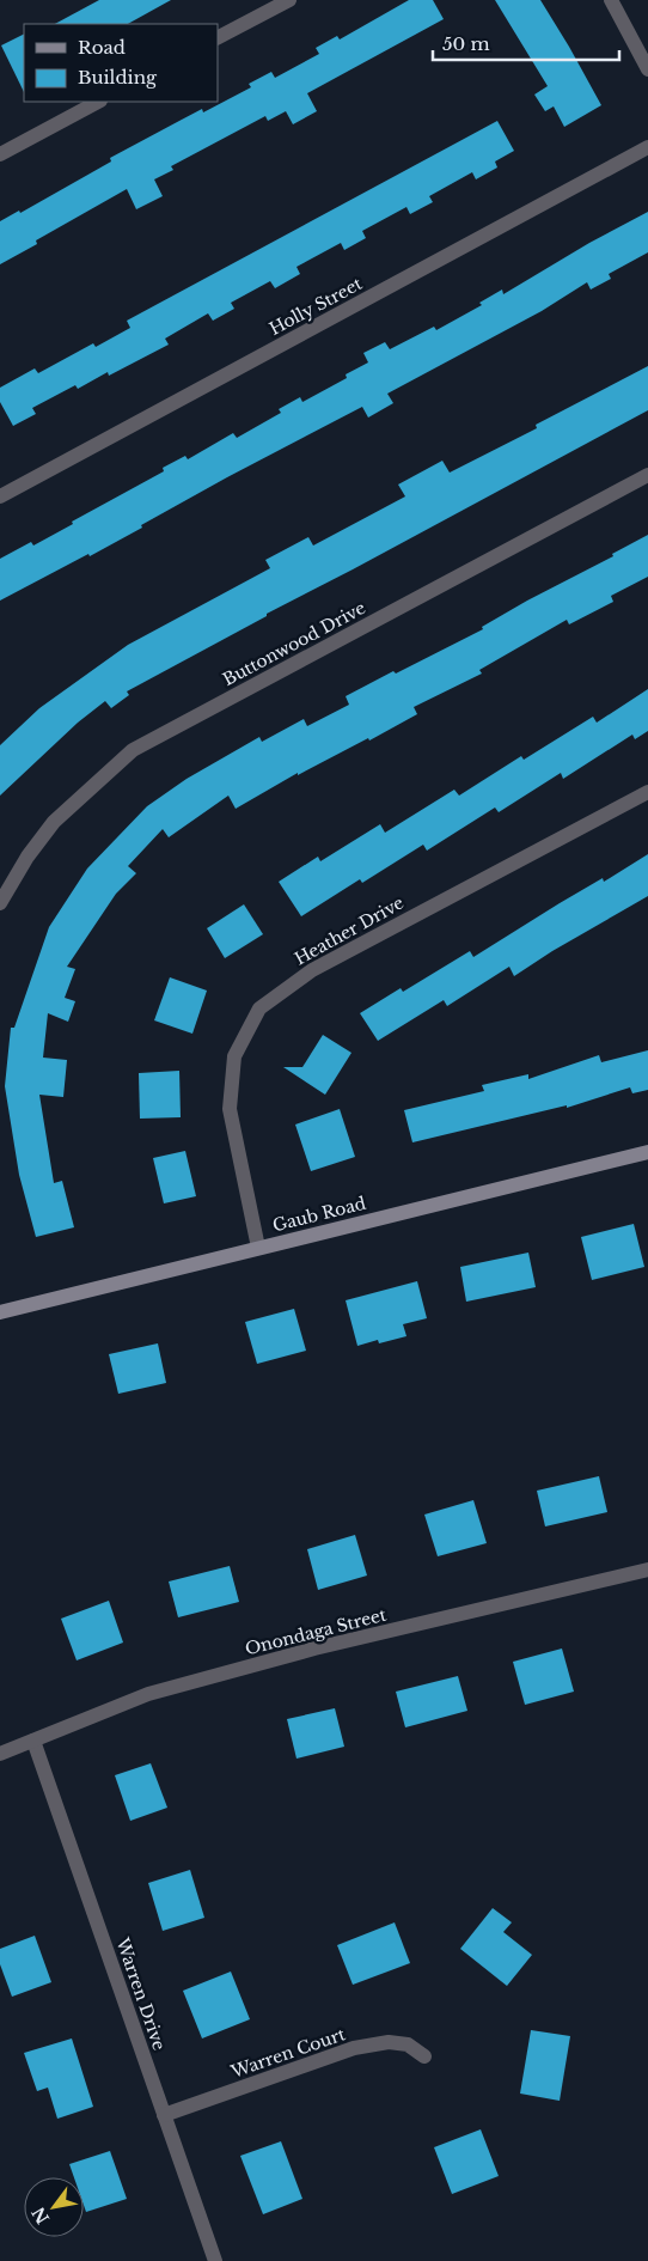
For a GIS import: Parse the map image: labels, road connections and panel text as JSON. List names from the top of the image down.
{
  "streets": {
    "street": [
      "Holly Street",
      "Buttonwood Drive",
      "Heather Drive",
      "Gaub Road",
      "Onondaga Street",
      "Warren Drive",
      "Warren Court"
    ]
  },
  "crossings": [
    ["Heather Drive", "Gaub Road"],
    ["Onondaga Street", "Warren Drive"],
    ["Warren Drive", "Warren Court"]
  ],
  "legend": ["Road", "Building"],
  "scale_bar": "50 m",
  "north": "bottom left"
}
